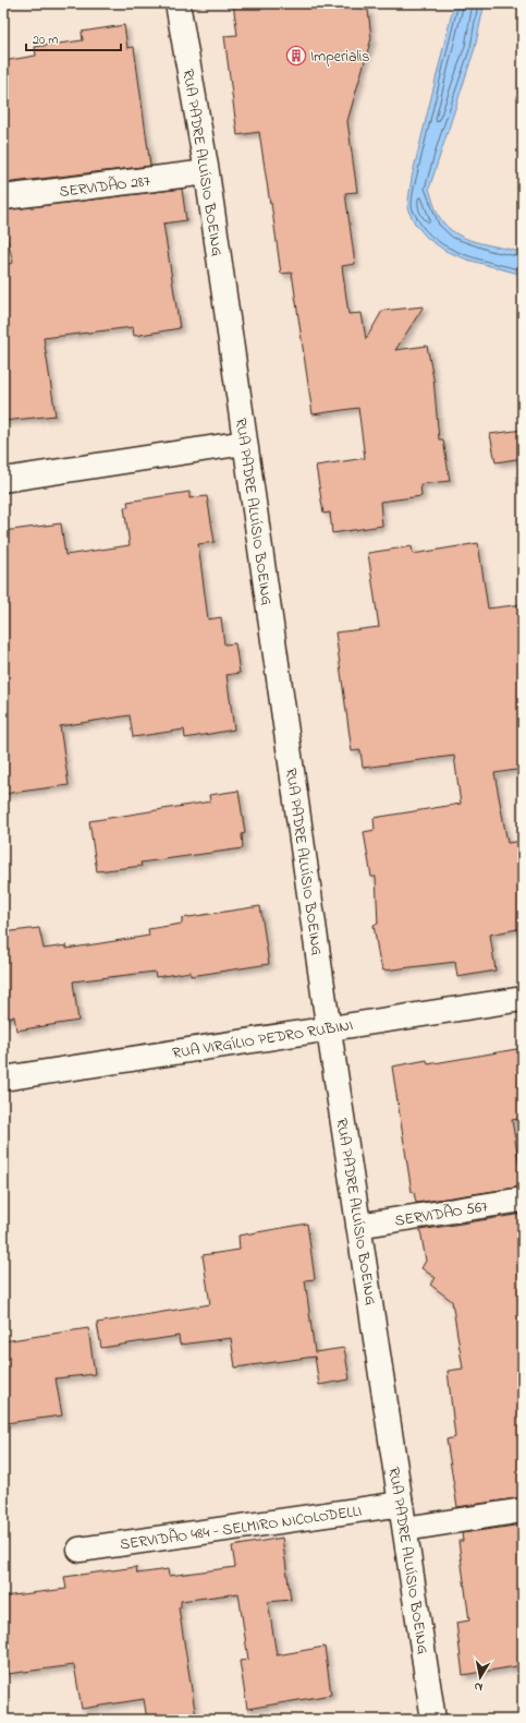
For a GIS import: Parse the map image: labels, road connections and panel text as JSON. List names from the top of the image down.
{
  "streets": {
    "street": [
      "RUA PADRE ALUÍSIO BOEING",
      "SERVIDÃO 287",
      "RUA VIRGÍLIO PEDRO RUBINI",
      "SERVIDÃO 567",
      "SERVIDÃO 484 - SELMIRO NICOLODELLI"
    ]
  },
  "crossings": [
    ["RUA PADRE ALUÍSIO BOEING", "SERVIDÃO 287"],
    ["RUA PADRE ALUÍSIO BOEING", "RUA VIRGÍLIO PEDRO RUBINI"],
    ["RUA PADRE ALUÍSIO BOEING", "SERVIDÃO 567"],
    ["RUA PADRE ALUÍSIO BOEING", "SERVIDÃO 484 - SELMIRO NICOLODELLI"]
  ],
  "places": {
    "building": ["Imperialis"]
  },
  "scale_bar": "20 m",
  "north": "bottom"
}
